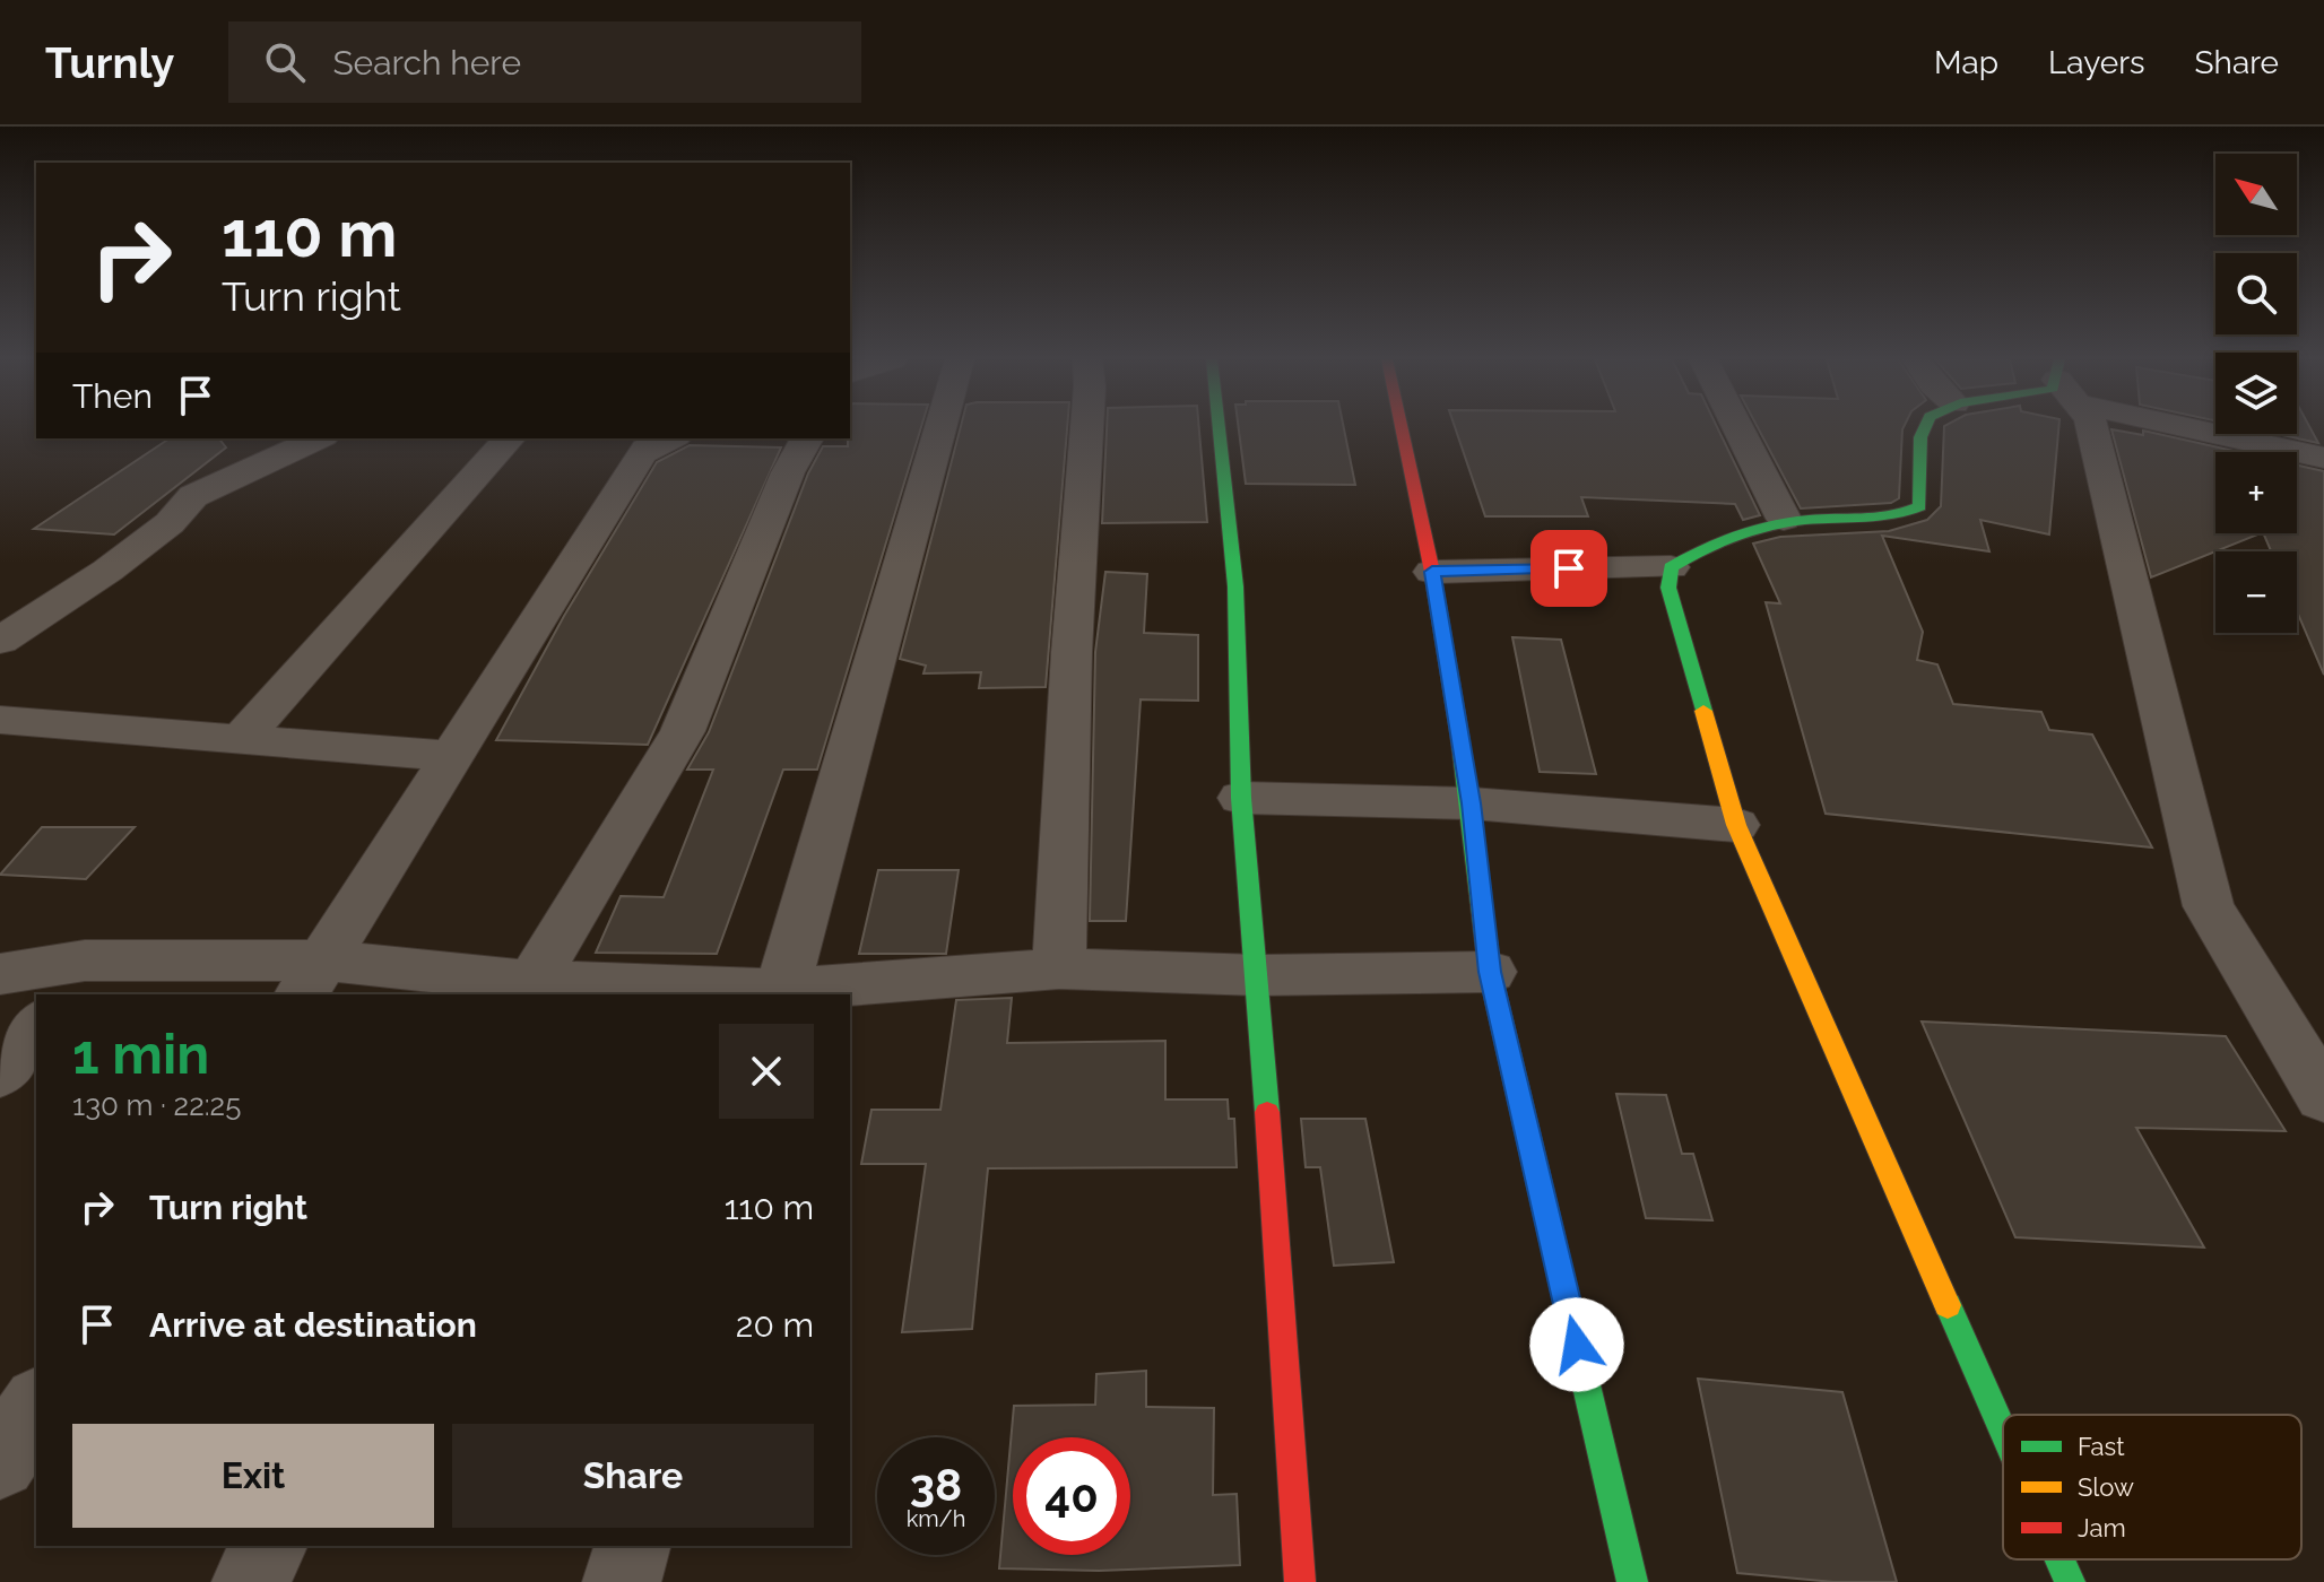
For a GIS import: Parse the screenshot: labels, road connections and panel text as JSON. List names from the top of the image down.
{
  "legend": ["Fast", "Slow", "Jam"],
  "north": "top left",
  "page": {
    "header": "Turnly",
    "search": "Search here",
    "nav": ["Map", "Layers", "Share"],
    "map_buttons": ["+", "−"],
    "turn": ["110 m", "Turn right"],
    "then": "Then",
    "heading": ["1 min", "130 m · 22:25"],
    "list": [
      {
        "name": "Turn right",
        "value": "110 m"
      },
      {
        "name": "Arrive at destination",
        "value": "20 m"
      }
    ],
    "buttons": ["Exit", "Share"],
    "speed": "38 km/h",
    "limit": "40"
  }
}
